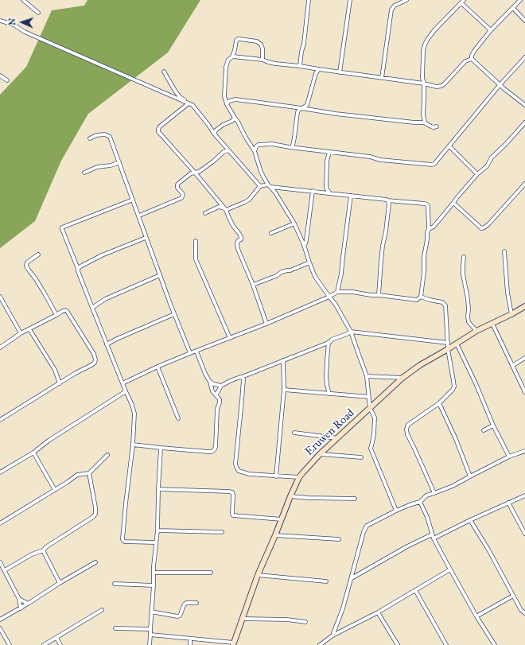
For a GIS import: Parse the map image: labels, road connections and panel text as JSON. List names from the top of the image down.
{
  "streets": {
    "street": ["Eruwen Road"]
  },
  "north": "left"
}
